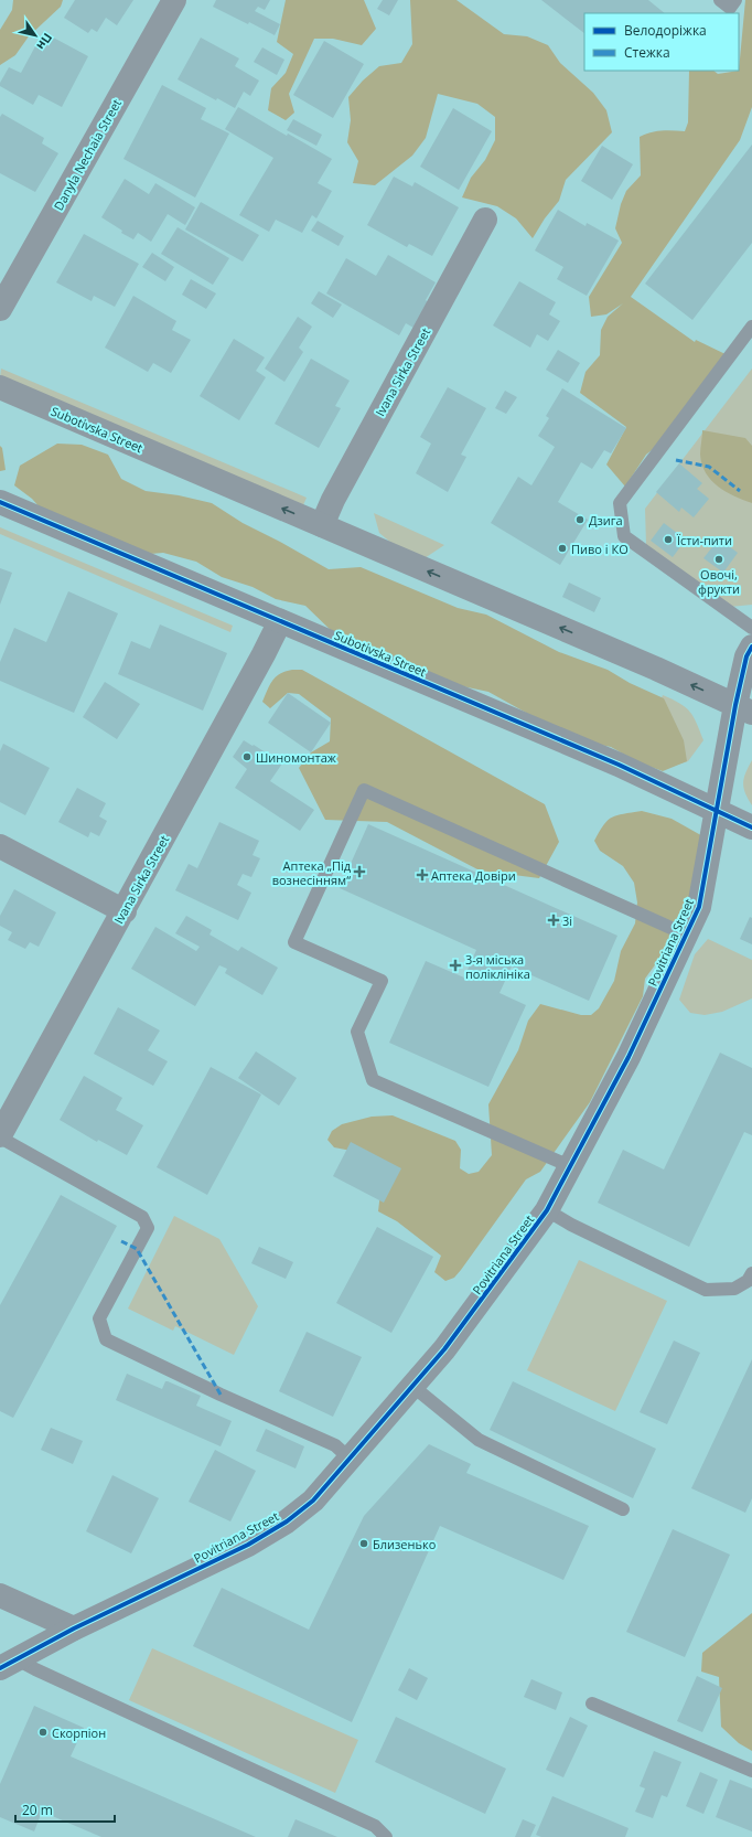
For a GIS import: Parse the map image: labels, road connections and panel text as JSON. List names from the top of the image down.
{
  "streets": {
    "street": [
      "Danyla Nechaia Street",
      "Ivana Sirka Street",
      "Subotivska Street",
      "Povitriana Street"
    ]
  },
  "crossings": [
    ["Ivana Sirka Street", "Subotivska Street"],
    ["Subotivska Street", "Povitriana Street"]
  ],
  "places": {
    "other": [
      "Дзига",
      "Їсти-пити",
      "Пиво і КО",
      "Овочі, фрукти",
      "Шиномонтаж",
      "Близенько",
      "Скорпіон"
    ],
    "health": [
      "Аптека „Під вознесінням“",
      "Аптека Довіри",
      "3і",
      "3-я міська поліклініка"
    ]
  },
  "legend": ["Велодоріжка", "Стежка"],
  "scale_bar": "20 m",
  "north": "bottom right"
}
